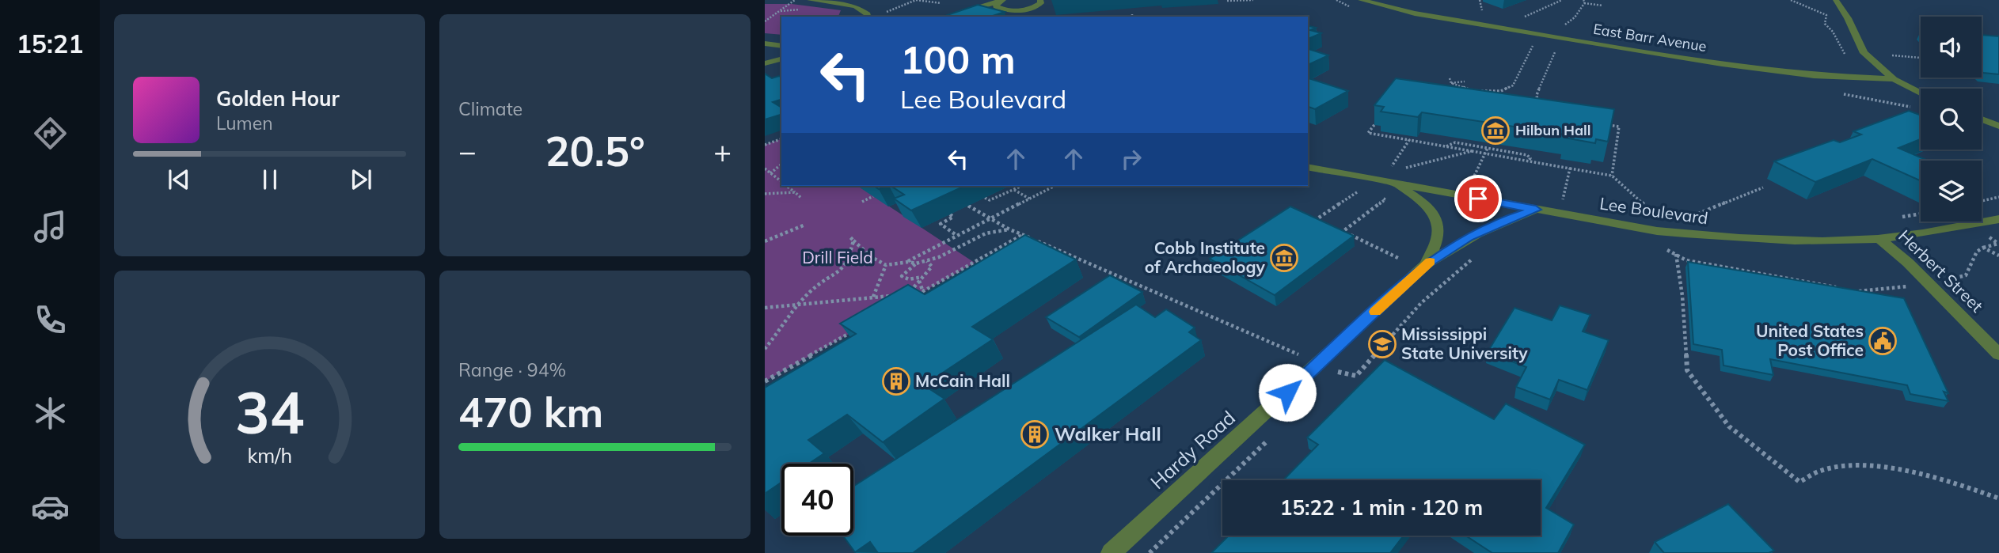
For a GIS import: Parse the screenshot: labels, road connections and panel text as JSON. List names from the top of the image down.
{
  "streets": {
    "street": [
      "East Barr Avenue",
      "Lee Boulevard",
      "Herbert Street",
      "Hardy Road"
    ]
  },
  "crossings": [
    ["Lee Boulevard", "Herbert Street"],
    ["Lee Boulevard", "Hardy Road"]
  ],
  "parks": ["Drill Field"],
  "places": {
    "museum": ["Hilbun Hall", "Cobb Institute of Archaeology"],
    "public building": ["United States Post Office"],
    "school or university": ["Mississippi State University"],
    "building": ["McCain Hall", "Walker Hall"]
  },
  "page": {
    "tabs": "15:21",
    "tile": [
      "Climate",
      ["Range · 94%", "470 km"]
    ],
    "turn": ["100 m", "Lee Boulevard"],
    "song": ["Golden Hour", "Lumen"],
    "heat": ["−", "20.5°", "+"],
    "limit": "40",
    "trip": "15:22 · 1 min · 120 m",
    "gauge": ["34", "km/h"]
  }
}
